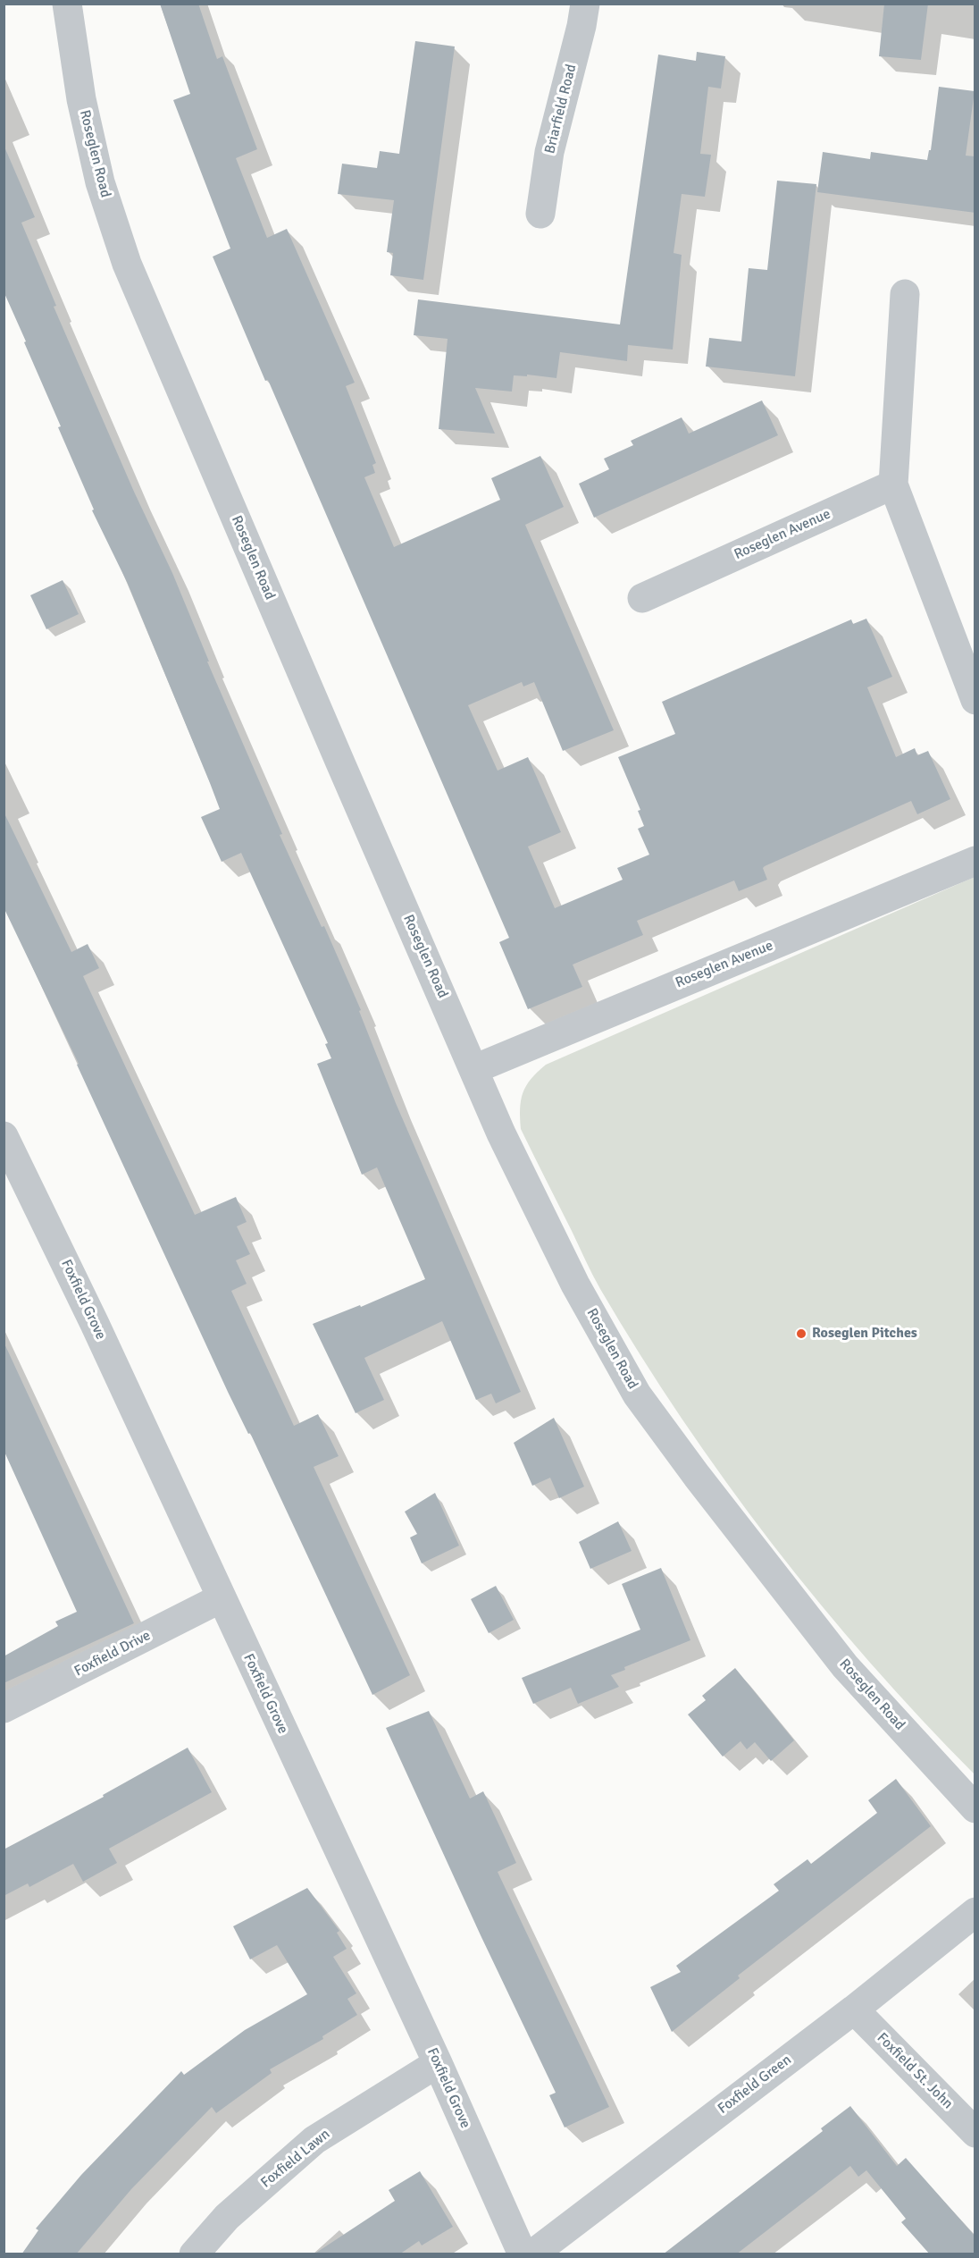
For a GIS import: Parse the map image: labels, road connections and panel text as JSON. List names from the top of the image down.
{
  "streets": {
    "street": [
      "Briarfield Road",
      "Roseglen Road",
      "Roseglen Avenue",
      "Foxfield Grove",
      "Foxfield Drive",
      "Foxfield St. John",
      "Foxfield Green",
      "Foxfield Lawn"
    ]
  },
  "crossings": [
    ["Roseglen Road", "Roseglen Avenue"],
    ["Foxfield Grove", "Foxfield Drive"],
    ["Foxfield Grove", "Foxfield Lawn"],
    ["Foxfield St. John", "Foxfield Green"]
  ],
  "places": ["Roseglen Pitches"]
}
